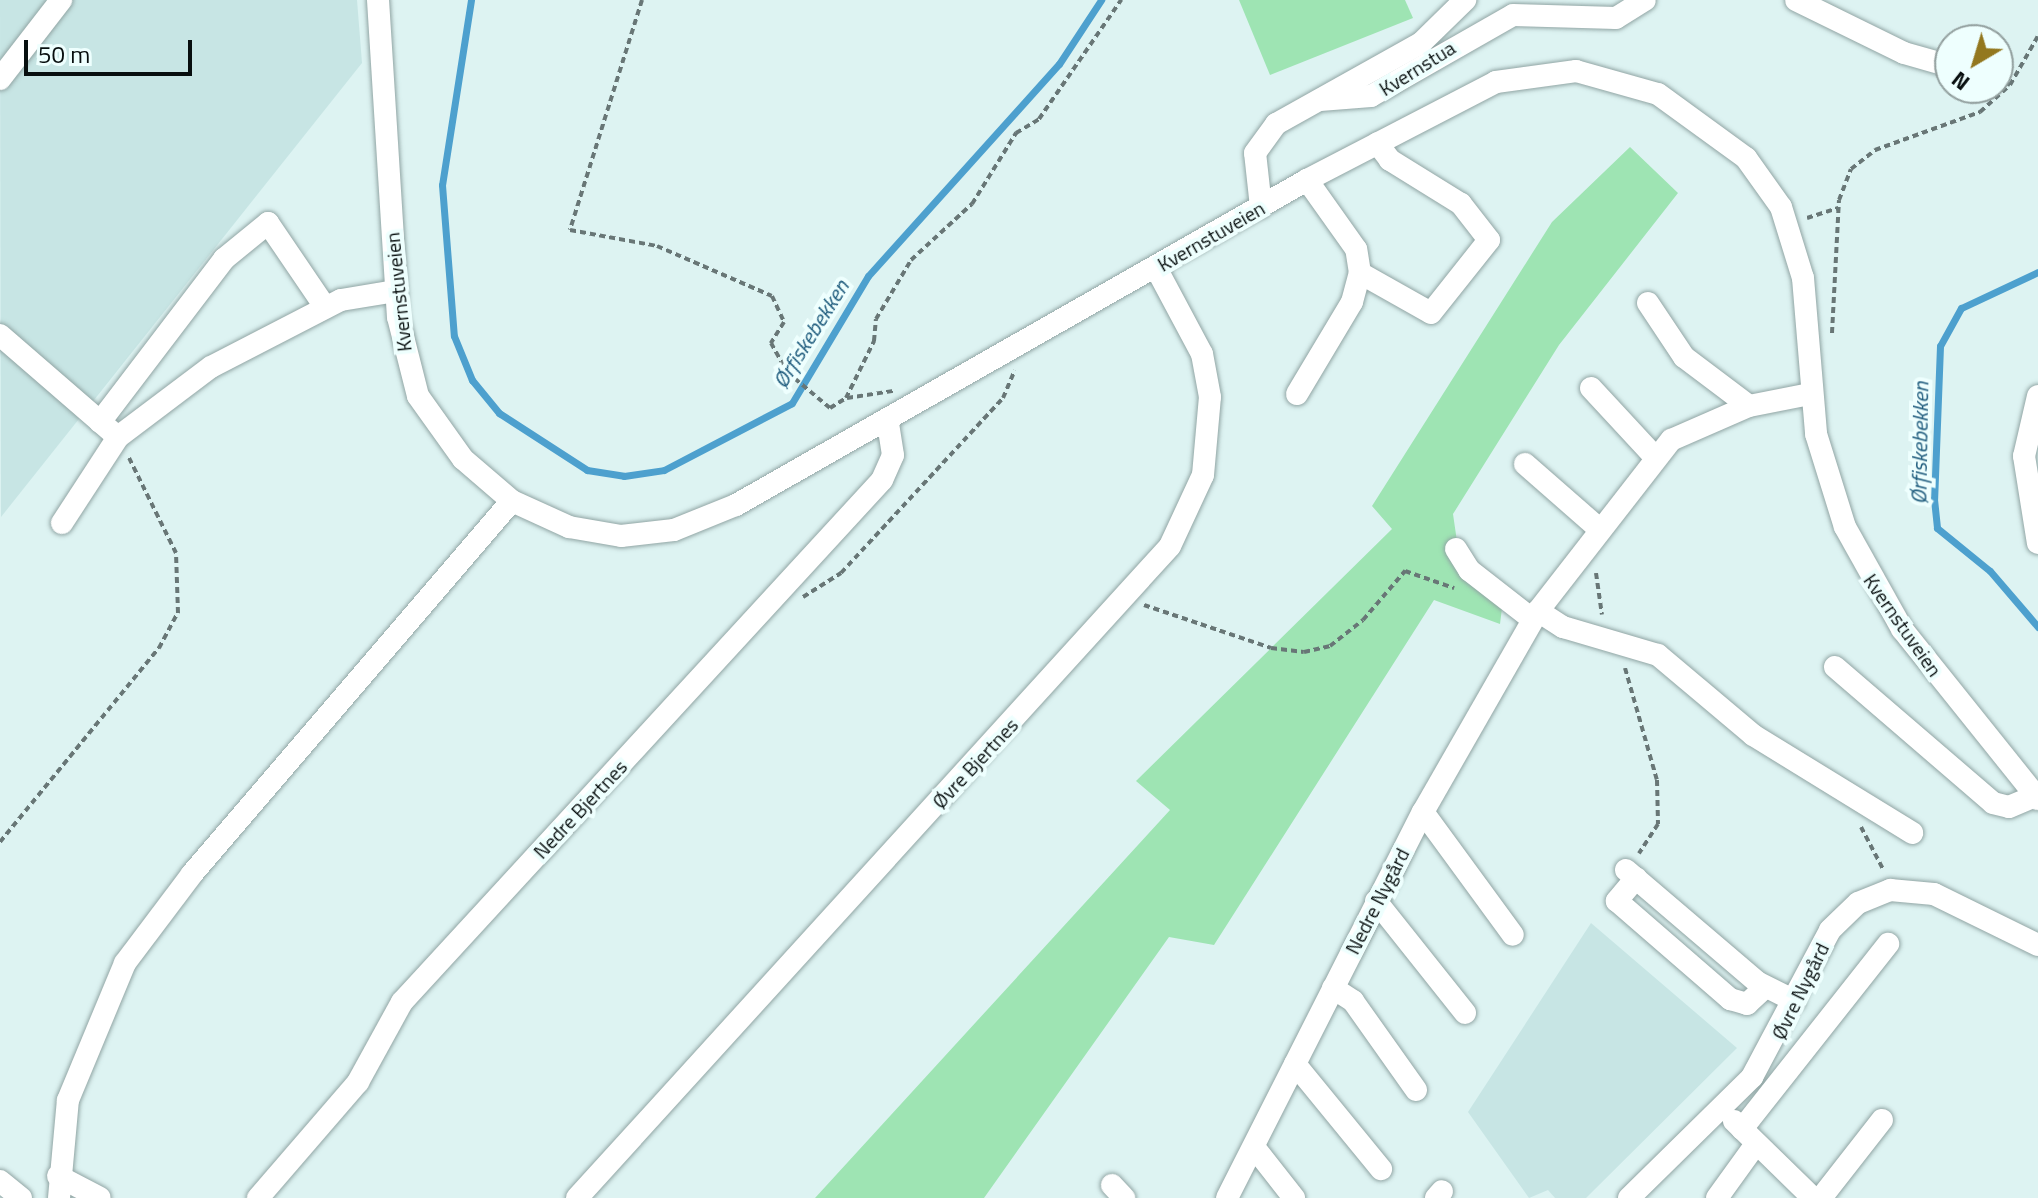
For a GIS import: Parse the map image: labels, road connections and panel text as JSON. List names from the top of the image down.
{
  "streets": {
    "street": [
      "Kvernstua",
      "Kvernstuveien",
      "Øvre Bjertnes",
      "Nedre Bjertnes",
      "Nedre Nygård",
      "Øvre Nygård"
    ]
  },
  "crossings": [
    ["Kvernstua", "Kvernstuveien"],
    ["Kvernstuveien", "Øvre Bjertnes"],
    ["Kvernstuveien", "Nedre Bjertnes"],
    ["Kvernstuveien", "Nedre Nygård"]
  ],
  "water": ["Ørfiskebekken"],
  "scale_bar": "50 m",
  "north": "bottom left"
}
